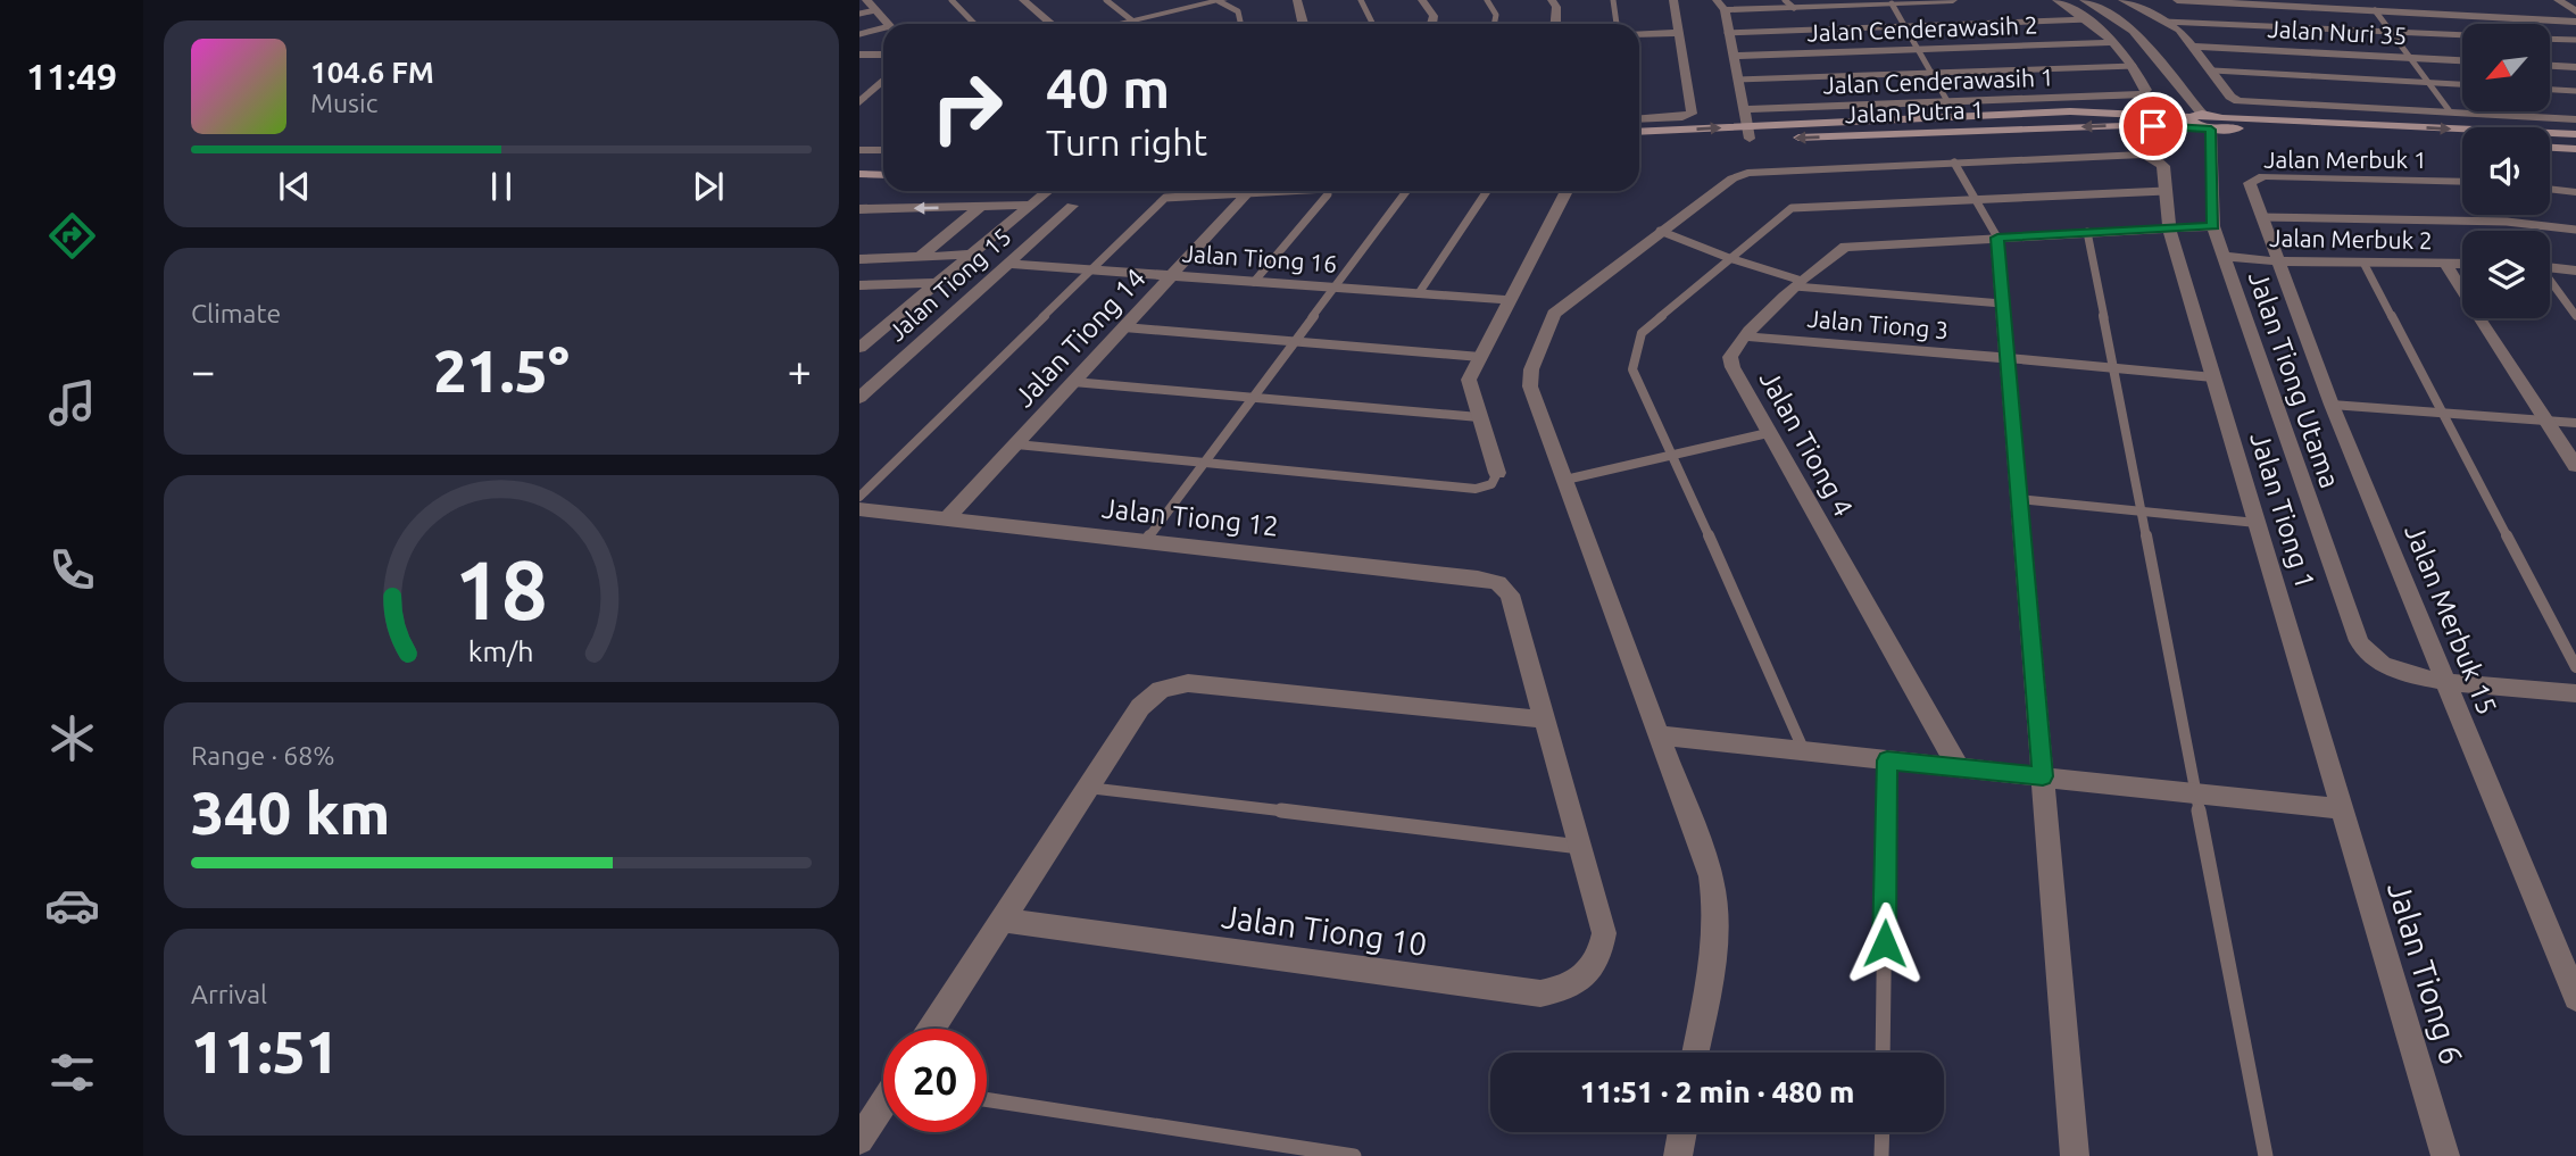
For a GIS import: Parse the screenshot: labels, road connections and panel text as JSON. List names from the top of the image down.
{
  "streets": {
    "main road": ["Jalan Putra 1"],
    "street": [
      "Jalan Cenderawasih 2",
      "Jalan Nuri 35",
      "Jalan Cenderawasih 1",
      "Jalan Merbuk 1",
      "Jalan Merbuk 2",
      "Jalan Tiong 16",
      "Jalan Tiong 15",
      "Jalan Tiong 3",
      "Jalan Tiong 14",
      "Jalan Tiong Utama",
      "Jalan Tiong 4",
      "Jalan Tiong 1",
      "Jalan Tiong 12",
      "Jalan Merbuk 15",
      "Jalan Tiong 10",
      "Jalan Tiong 6"
    ]
  },
  "crossings": [
    ["Jalan Putra 1", "Jalan Tiong Utama"],
    ["Jalan Merbuk 1", "Jalan Merbuk 2"],
    ["Jalan Merbuk 1", "Jalan Merbuk 15"],
    ["Jalan Merbuk 2", "Jalan Tiong Utama"],
    ["Jalan Merbuk 2", "Jalan Merbuk 15"],
    ["Jalan Tiong 16", "Jalan Tiong 15"],
    ["Jalan Tiong 16", "Jalan Tiong 14"],
    ["Jalan Tiong 3", "Jalan Tiong 4"],
    ["Jalan Tiong 14", "Jalan Tiong 12"],
    ["Jalan Tiong Utama", "Jalan Tiong 4"],
    ["Jalan Tiong Utama", "Jalan Merbuk 15"],
    ["Jalan Tiong 4", "Jalan Tiong 1"],
    ["Jalan Tiong 1", "Jalan Tiong 6"]
  ],
  "north": "bottom left",
  "page": {
    "tabs": "11:49",
    "turn": ["40 m", "Turn right"],
    "song": ["104.6 FM", "Music"],
    "tile": [
      "Climate",
      ["Range · 68%", "340 km"],
      ["Arrival", "11:51"]
    ],
    "heat": ["−", "21.5°", "+"],
    "limit": "20",
    "trip": "11:51 · 2 min · 480 m",
    "gauge": ["18", "km/h"]
  }
}
